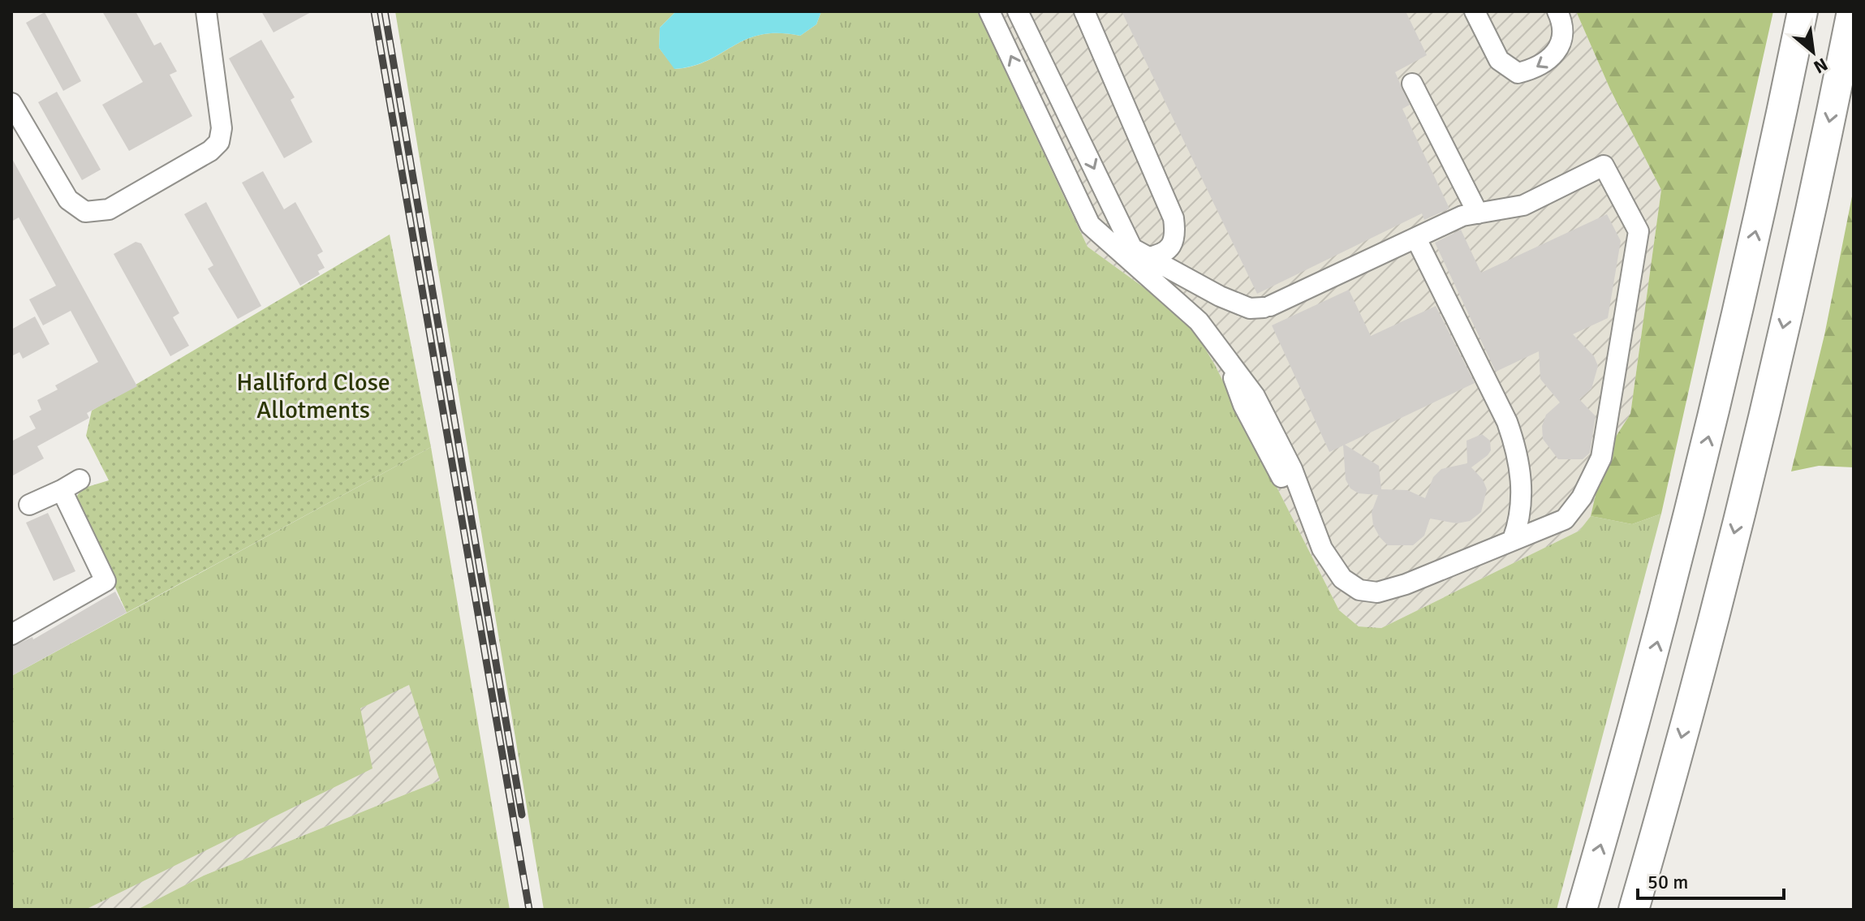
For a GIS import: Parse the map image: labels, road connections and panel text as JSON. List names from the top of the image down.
{
  "parks": ["Halliford Close Allotments"],
  "scale_bar": "50 m",
  "north": "bottom right"
}
